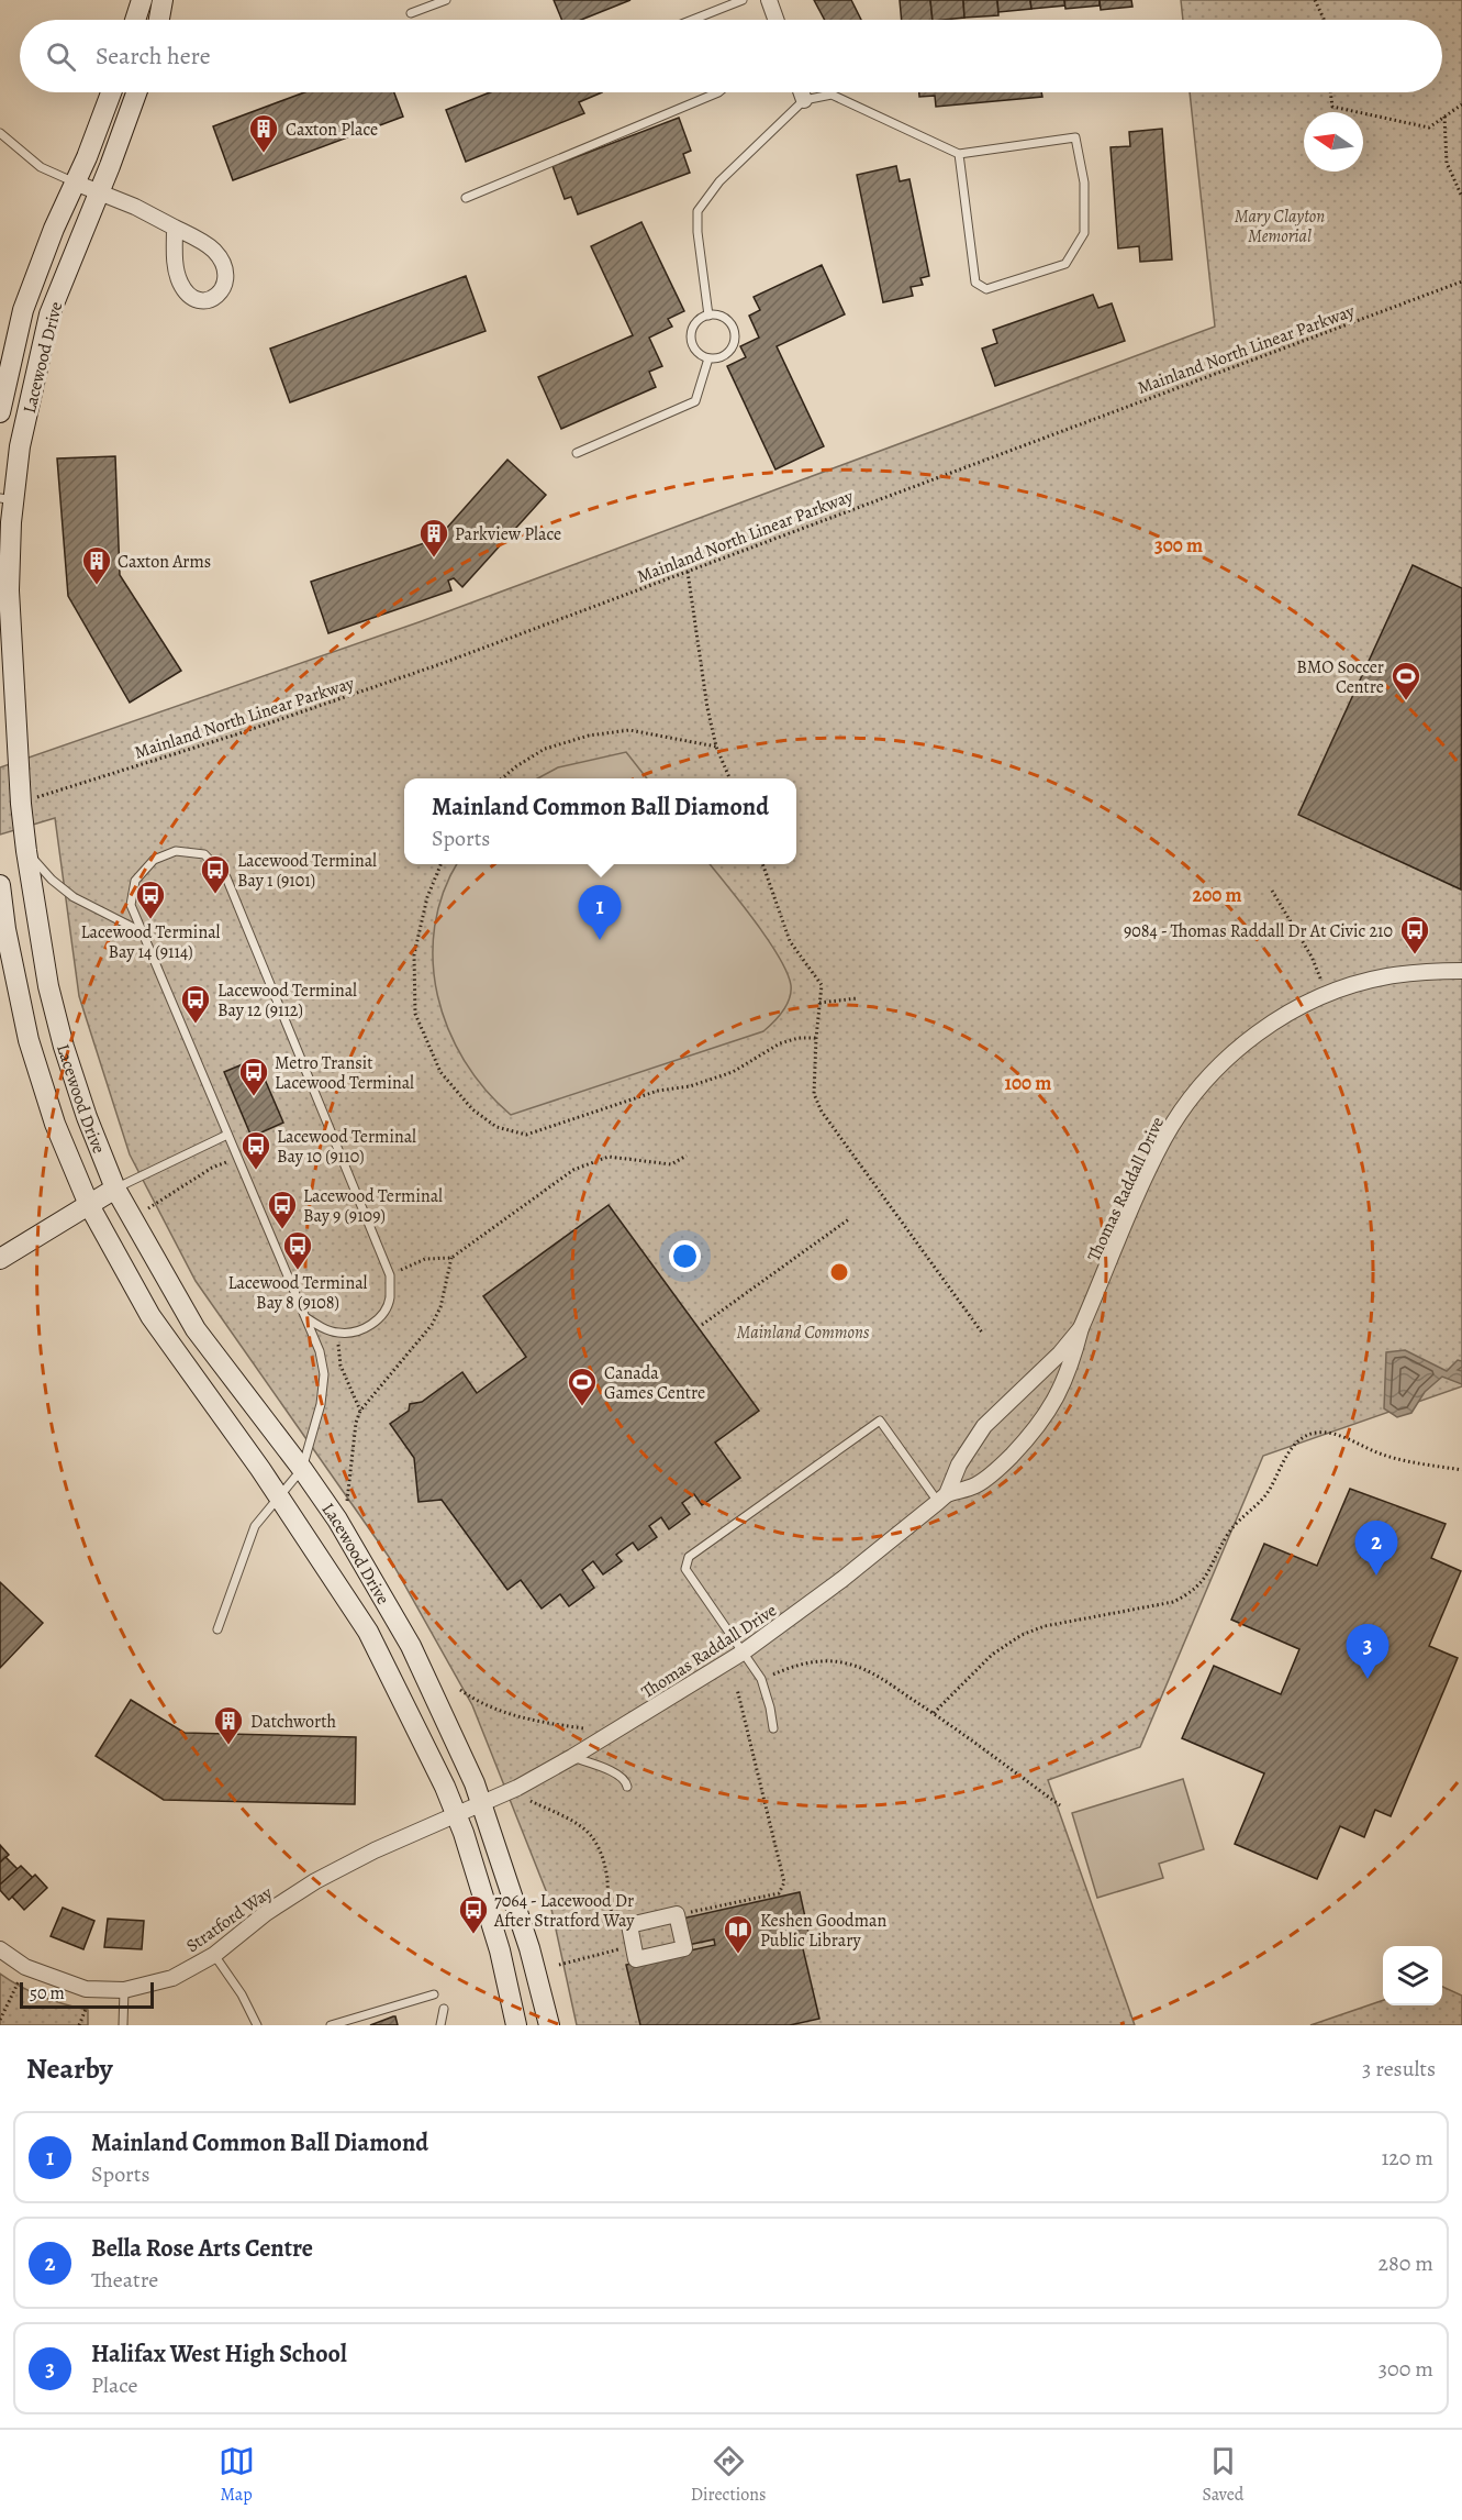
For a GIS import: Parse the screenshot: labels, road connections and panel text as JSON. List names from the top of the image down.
{
  "streets": {
    "main road": ["Lacewood Drive"],
    "street": ["Thomas Raddall Drive", "Stratford Way"],
    "path": ["Mainland North Linear Parkway"]
  },
  "crossings": [
    ["Lacewood Drive", "Thomas Raddall Drive"],
    ["Lacewood Drive", "Stratford Way"],
    ["Thomas Raddall Drive", "Stratford Way"]
  ],
  "parks": ["Mary Clayton Memorial", "Mainland Commons"],
  "places": {
    "building": [
      "Caxton Place",
      "Parkview Place",
      "Caxton Arms",
      "Datchworth"
    ],
    "sports": ["BMO Soccer Centre", "Canada Games Centre"],
    "bus stop": [
      "Lacewood Terminal Bay 1 (9101)",
      "Lacewood Terminal Bay 14 (9114)",
      "9084 - Thomas Raddall Dr At Civic 210",
      "Lacewood Terminal Bay 12 (9112)",
      "Metro Transit Lacewood Terminal",
      "Lacewood Terminal Bay 10 (9110)",
      "Lacewood Terminal Bay 9 (9109)",
      "Lacewood Terminal Bay 8 (9108)",
      "7064 - Lacewood Dr After Stratford Way"
    ],
    "library": ["Keshen Goodman Public Library"]
  },
  "scale_bar": "50 m",
  "north": "left",
  "page": {
    "search": "Search here",
    "popup": ["Mainland Common Ball Diamond", "Sports"],
    "pins": ["1", "2", "3"],
    "scale": "50 m",
    "heading": ["Nearby", "3 results"],
    "list": [
      {
        "mark": "1",
        "name": "Mainland Common Ball Diamond",
        "note": "Sports",
        "value": "120 m"
      },
      {
        "mark": "2",
        "name": "Bella Rose Arts Centre",
        "note": "Theatre",
        "value": "280 m"
      },
      {
        "mark": "3",
        "name": "Halifax West High School",
        "note": "Place",
        "value": "300 m"
      }
    ],
    "nav": ["Map", "Directions", "Saved"]
  },
  "rings": ["300 m", "200 m", "100 m"]
}
